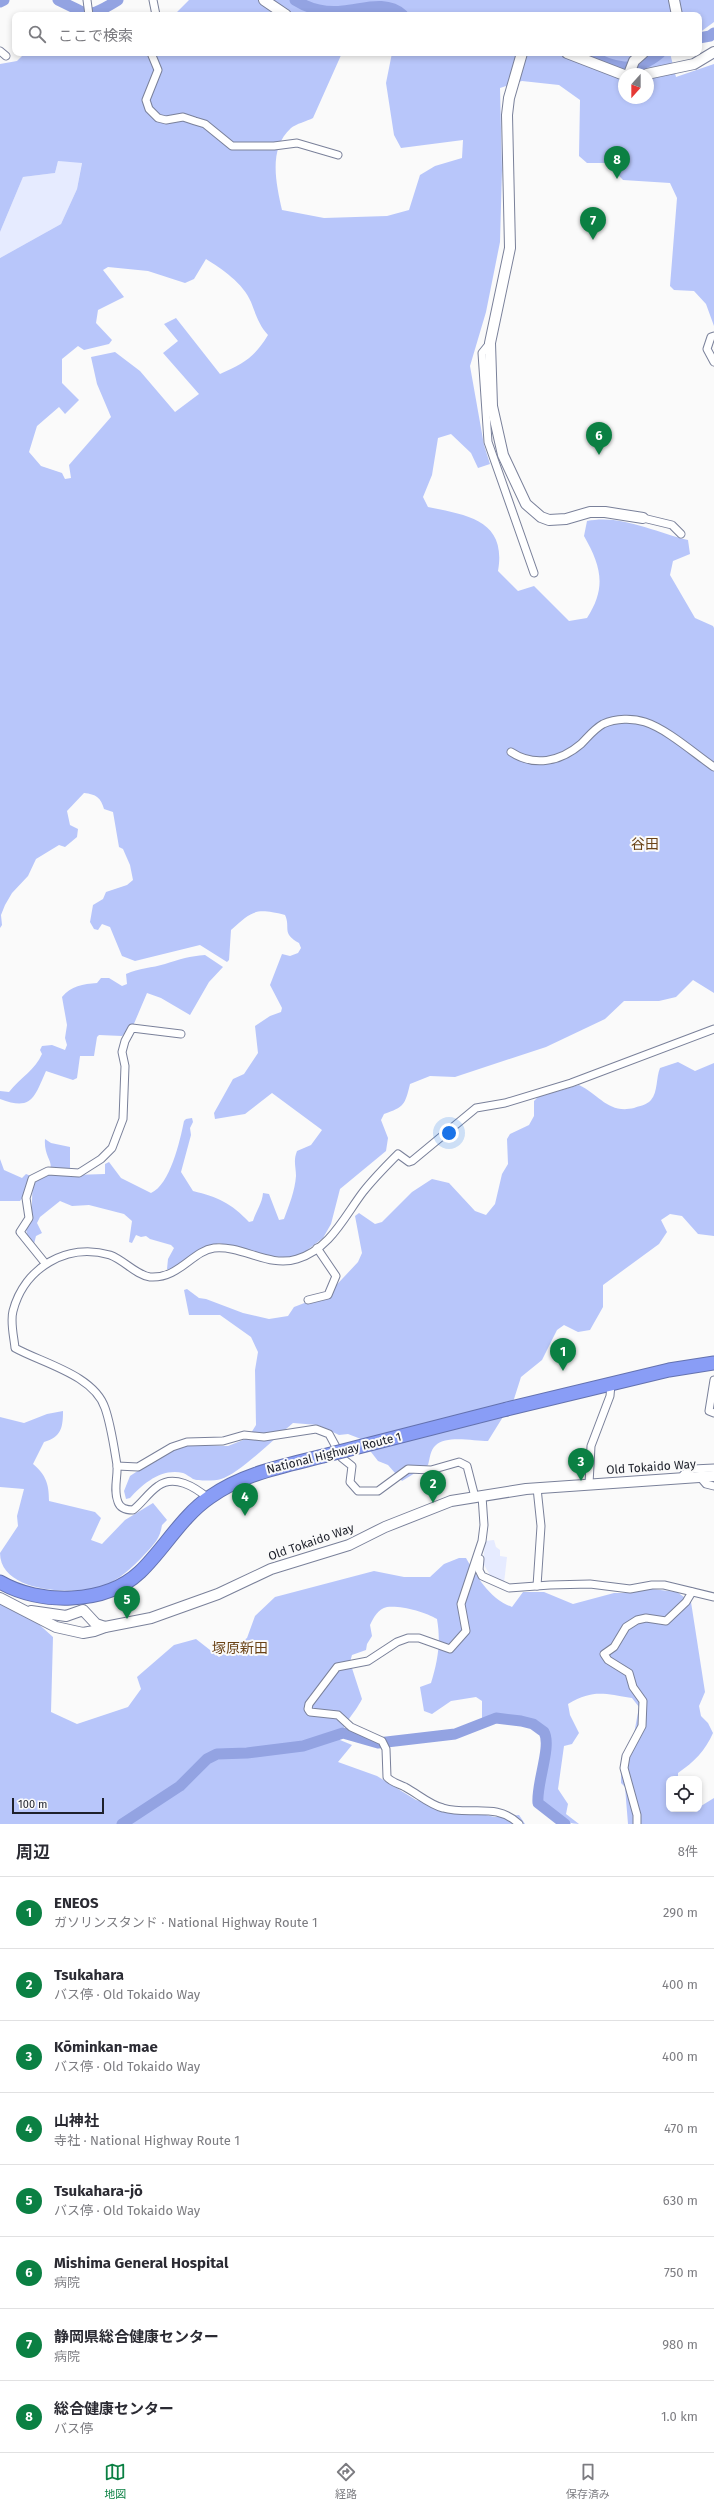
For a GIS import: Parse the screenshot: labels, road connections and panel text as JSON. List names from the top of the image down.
{
  "streets": {
    "highway": ["National Highway Route 1"],
    "street": ["Old Tokaido Way"]
  },
  "districts": ["谷田", "塚原新田"],
  "scale_bar": "100 m",
  "north": "bottom",
  "page": {
    "search": "ここで検索",
    "pins": [
      "8",
      "7",
      "6",
      "1",
      "3",
      "2",
      "4",
      "5"
    ],
    "scale": "100 m",
    "heading": ["周辺", "8件"],
    "list": [
      {
        "mark": "1",
        "name": "ENEOS",
        "note": "ガソリンスタンド · National Highway Route 1",
        "value": "290 m"
      },
      {
        "mark": "2",
        "name": "Tsukahara",
        "note": "バス停 · Old Tokaido Way",
        "value": "400 m"
      },
      {
        "mark": "3",
        "name": "Kōminkan-mae",
        "note": "バス停 · Old Tokaido Way",
        "value": "400 m"
      },
      {
        "mark": "4",
        "name": "山神社",
        "note": "寺社 · National Highway Route 1",
        "value": "470 m"
      },
      {
        "mark": "5",
        "name": "Tsukahara-jō",
        "note": "バス停 · Old Tokaido Way",
        "value": "630 m"
      },
      {
        "mark": "6",
        "name": "Mishima General Hospital",
        "note": "病院",
        "value": "750 m"
      },
      {
        "mark": "7",
        "name": "静岡県総合健康センター",
        "note": "病院",
        "value": "980 m"
      },
      {
        "mark": "8",
        "name": "総合健康センター",
        "note": "バス停",
        "value": "1.0 km"
      }
    ],
    "nav": ["地図", "経路", "保存済み"]
  }
}
